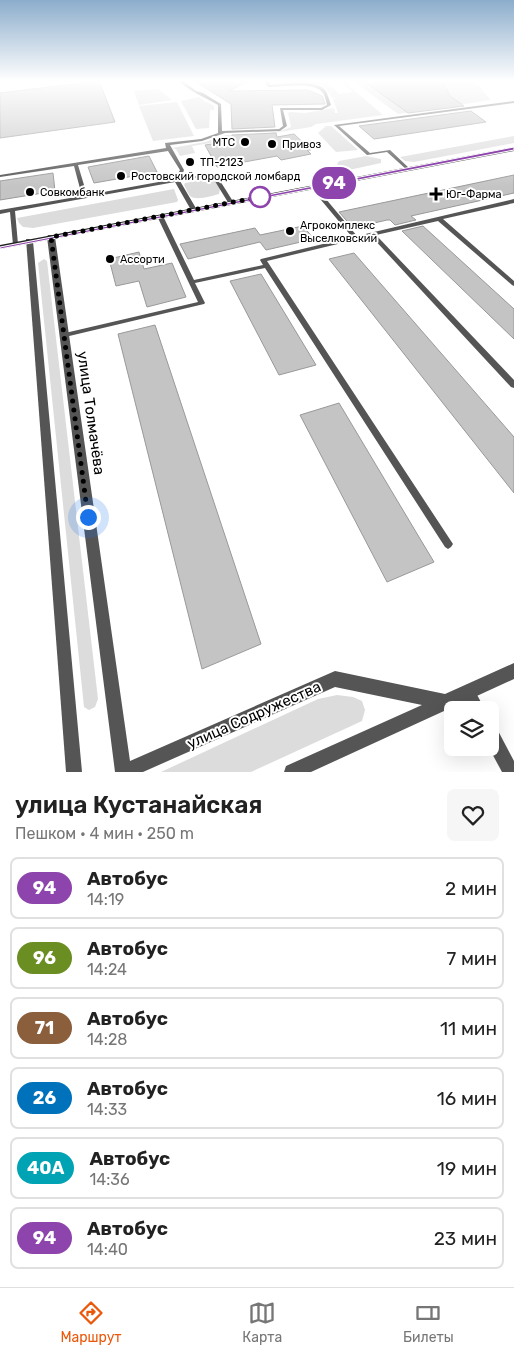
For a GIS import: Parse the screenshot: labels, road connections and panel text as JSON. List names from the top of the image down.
{
  "streets": {
    "street": ["улица Толмачёва", "улица Содружества"]
  },
  "crossings": [
    ["улица Толмачёва", "улица Содружества"]
  ],
  "places": {
    "other": [
      "МТС",
      "Привоз",
      "ТП-2123",
      "Ростовский городской ломбард",
      "Совкомбанк",
      "Агрокомплекс Выселковский",
      "Ассорти"
    ],
    "health": ["Юг-Фарма"]
  },
  "lines": ["bus line 94"],
  "page": {
    "on_map": "94",
    "heading": ["улица Кустанайская", "Пешком · 4 мин · 250 m"],
    "list": [
      {
        "mark": "94",
        "name": "Автобус",
        "note": "14:19",
        "value": "2 мин"
      },
      {
        "mark": "96",
        "name": "Автобус",
        "note": "14:24",
        "value": "7 мин"
      },
      {
        "mark": "71",
        "name": "Автобус",
        "note": "14:28",
        "value": "11 мин"
      },
      {
        "mark": "26",
        "name": "Автобус",
        "note": "14:33",
        "value": "16 мин"
      },
      {
        "mark": "40А",
        "name": "Автобус",
        "note": "14:36",
        "value": "19 мин"
      },
      {
        "mark": "94",
        "name": "Автобус",
        "note": "14:40",
        "value": "23 мин"
      }
    ],
    "tabs": ["Маршрут", "Карта", "Билеты"]
  }
}
